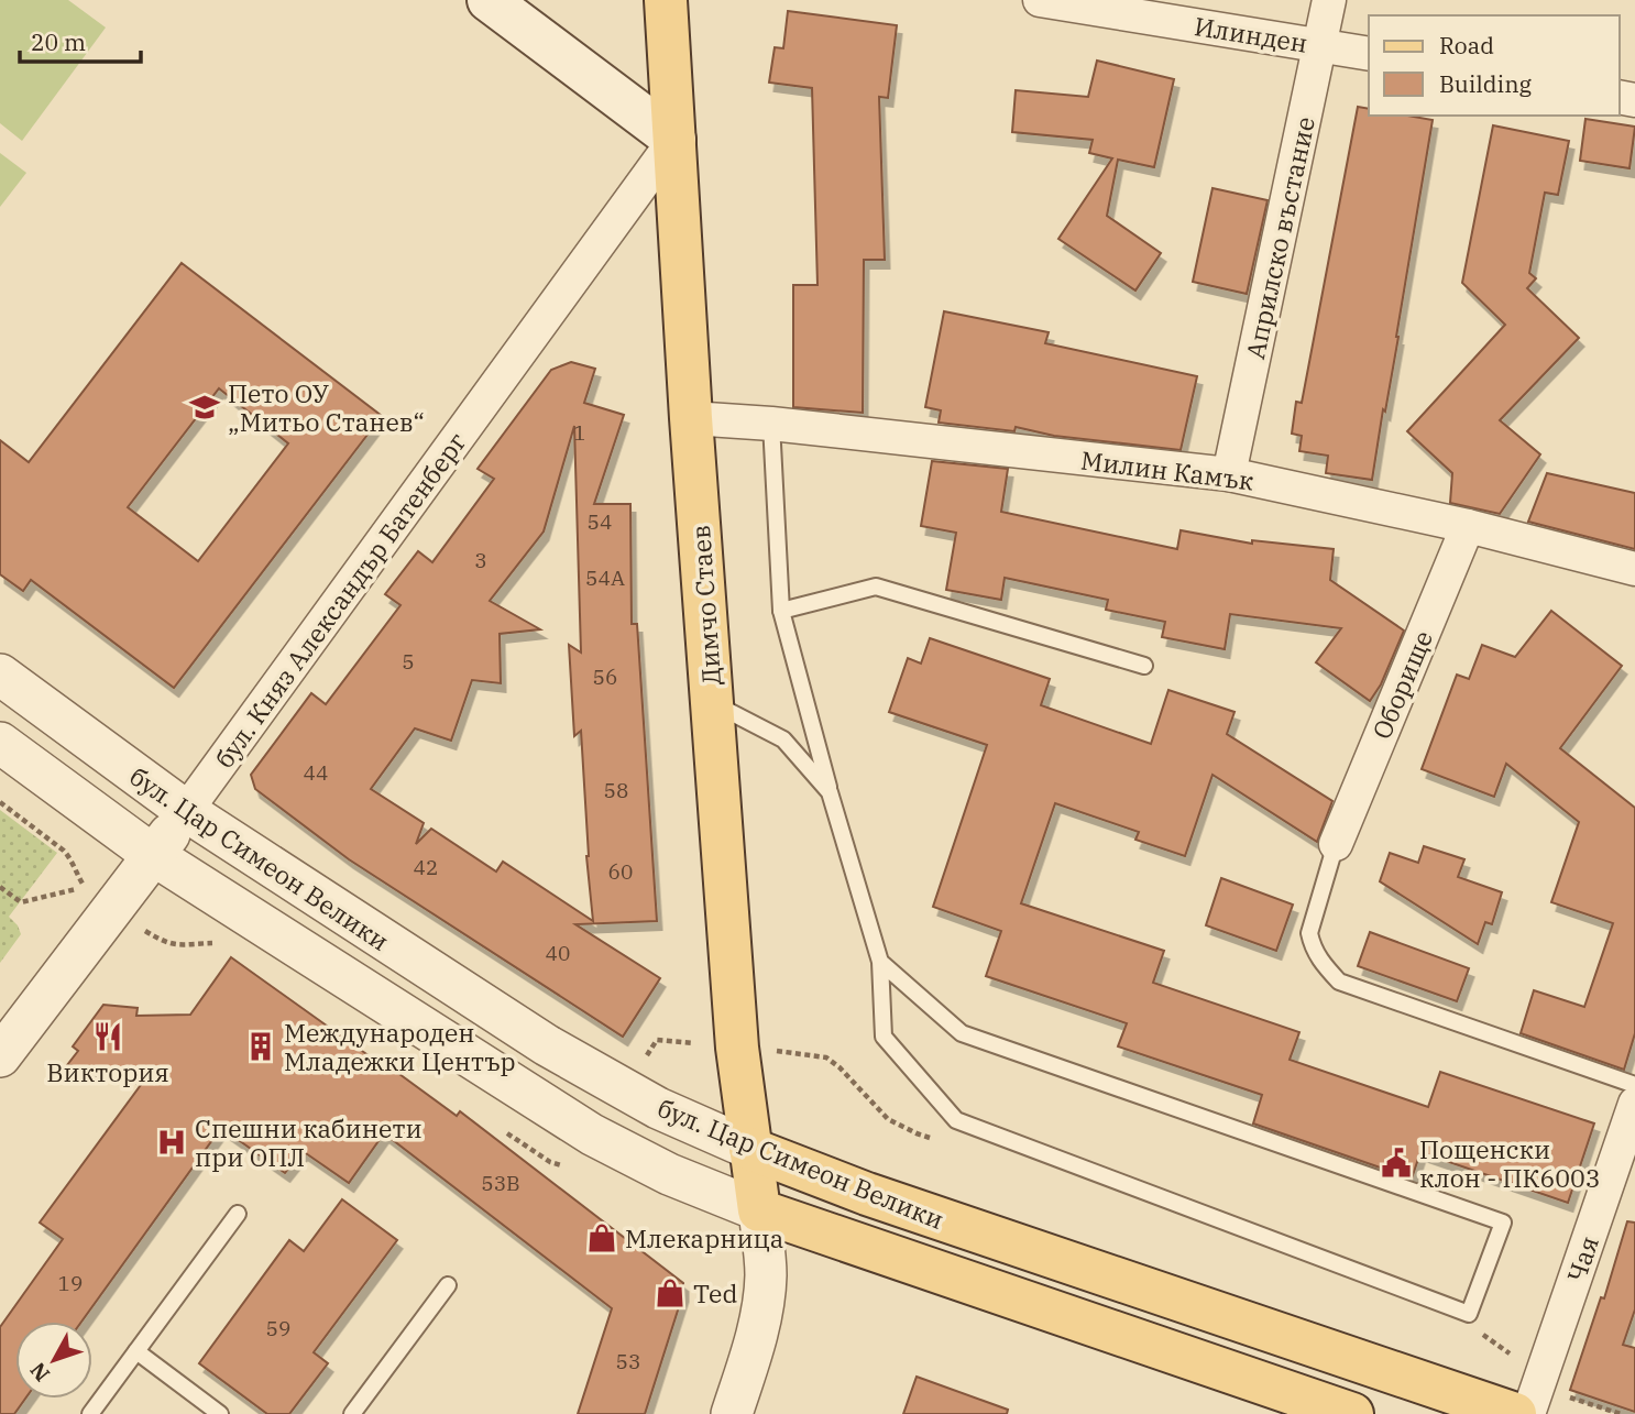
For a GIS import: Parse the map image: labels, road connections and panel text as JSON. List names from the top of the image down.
{
  "streets": {
    "main road": ["Димчо Стаев", "бул. Цар Симеон Велики"],
    "street": [
      "Илинден",
      "Априлско въстание",
      "Милин Камък",
      "бул. Княз Александър Батенберг",
      "Оборище",
      "Чая"
    ]
  },
  "crossings": [
    ["Илинден", "Априлско въстание"],
    ["Априлско въстание", "Милин Камък"],
    ["Милин Камък", "Димчо Стаев"],
    ["Милин Камък", "Оборище"],
    ["бул. Княз Александър Батенберг", "Димчо Стаев"],
    ["бул. Княз Александър Батенберг", "бул. Цар Симеон Велики"],
    ["Димчо Стаев", "бул. Цар Симеон Велики"]
  ],
  "places": {
    "school or university": ["Пето ОУ „Митьо Станев“"],
    "restaurant": ["Виктория"],
    "building": ["Международен Младежки Център"],
    "hospital": ["Спешни кабинети при ОПЛ"],
    "public building": ["Пощенски клон - ПК6003"],
    "shop": ["Млекарница", "Ted"]
  },
  "house_numbers": [
    "1",
    "54",
    "3",
    "54A",
    "5",
    "56",
    "44",
    "58",
    "42",
    "60",
    "40",
    "53В",
    "19",
    "59",
    "53"
  ],
  "legend": ["Road", "Building"],
  "scale_bar": "20 m",
  "north": "bottom left"
}
